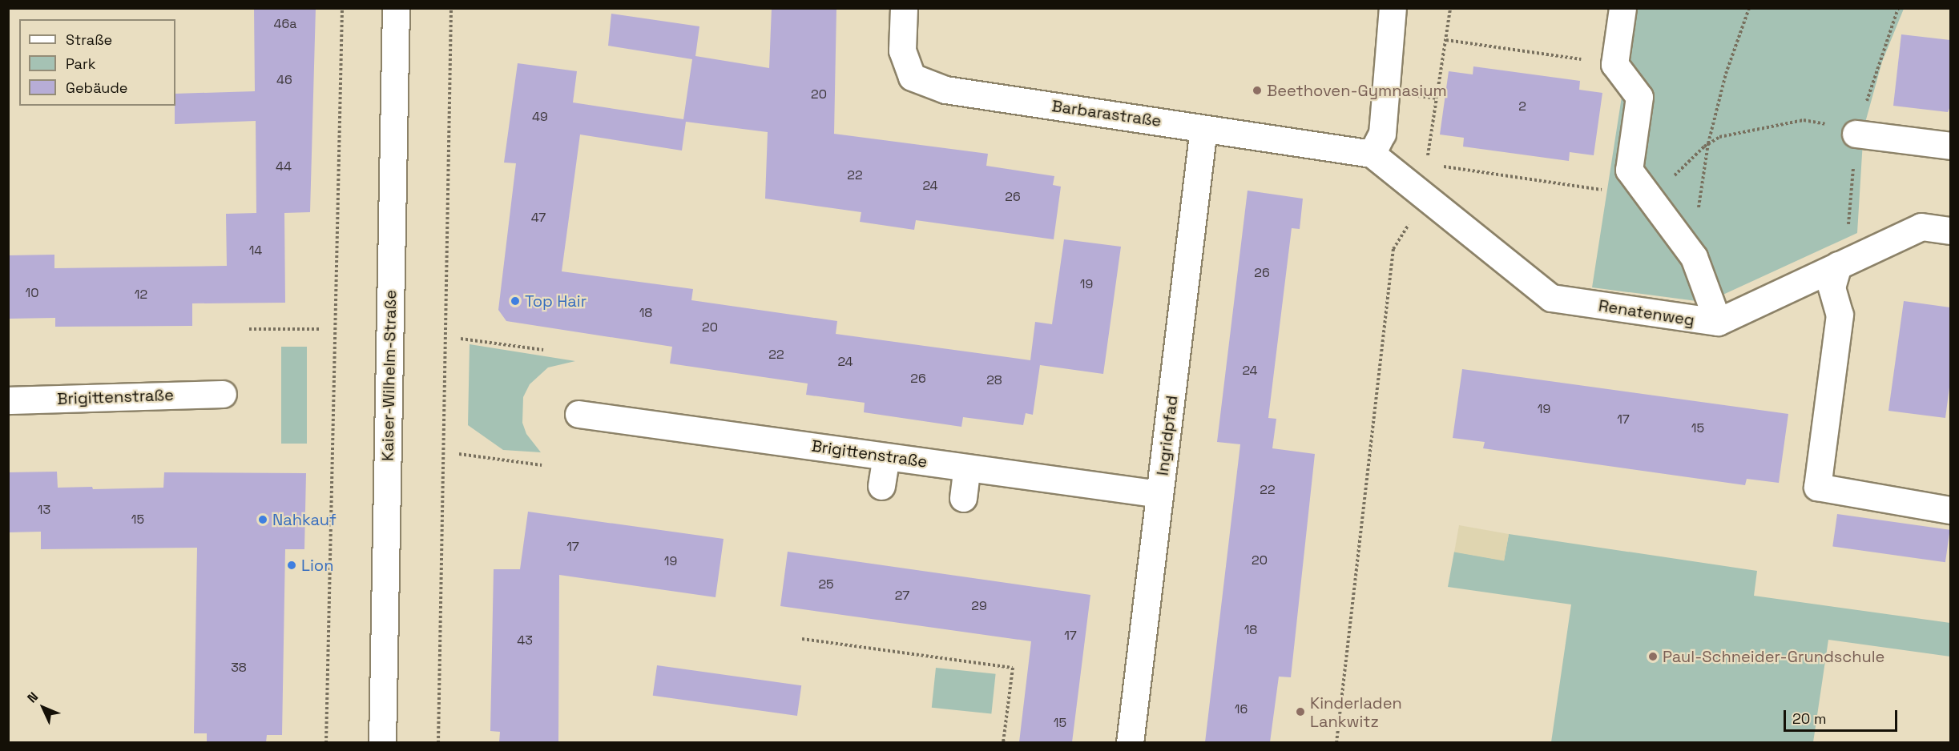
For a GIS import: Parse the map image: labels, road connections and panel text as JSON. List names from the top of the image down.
{
  "streets": {
    "street": [
      "Barbarastraße",
      "Renatenweg",
      "Kaiser-Wilhelm-Straße",
      "Brigittenstraße",
      "Ingridpfad"
    ]
  },
  "crossings": [
    ["Barbarastraße", "Renatenweg"],
    ["Barbarastraße", "Ingridpfad"],
    ["Brigittenstraße", "Ingridpfad"]
  ],
  "places": [
    "Beethoven-Gymnasium",
    "Top Hair",
    "Nahkauf",
    "Lion",
    "Paul-Schneider-Grundschule",
    "Kinderladen Lankwitz"
  ],
  "house_numbers": [
    "46a",
    "46",
    "20",
    "2",
    "49",
    "44",
    "22",
    "24",
    "26",
    "47",
    "14",
    "26",
    "19",
    "10",
    "12",
    "18",
    "20",
    "22",
    "24",
    "24",
    "26",
    "28",
    "19",
    "17",
    "15",
    "22",
    "13",
    "15",
    "17",
    "20",
    "19",
    "25",
    "27",
    "29",
    "18",
    "17",
    "43",
    "38",
    "16",
    "15"
  ],
  "legend": ["Straße", "Park", "Gebäude"],
  "scale_bar": "20 m",
  "north": "top left"
}
